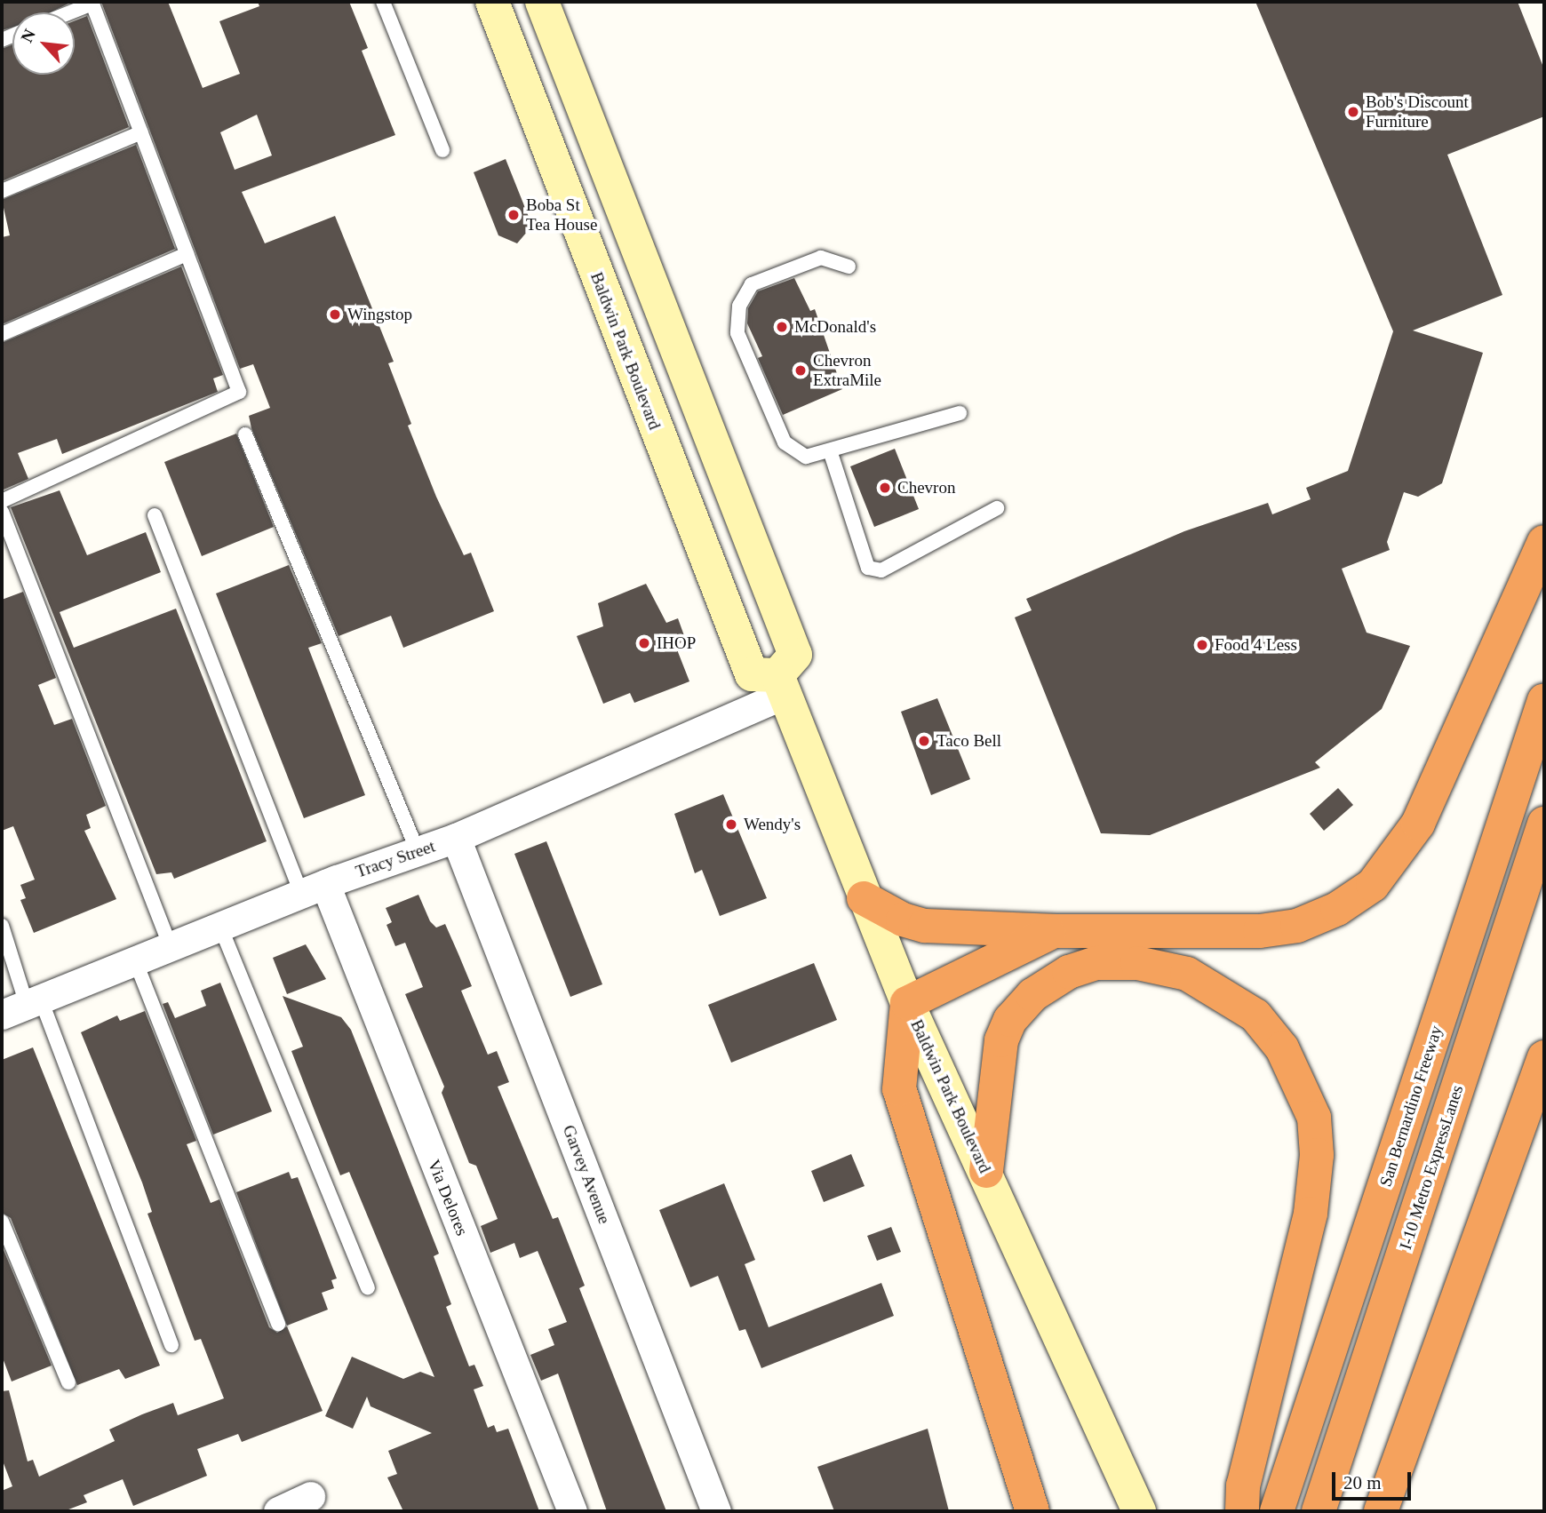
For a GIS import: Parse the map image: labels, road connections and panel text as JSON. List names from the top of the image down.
{
  "streets": {
    "highway": ["San Bernardino Freeway", "I-10 Metro ExpressLanes"],
    "main road": ["Baldwin Park Boulevard"],
    "street": ["Tracy Street", "Garvey Avenue", "Via Delores"]
  },
  "crossings": [
    ["Baldwin Park Boulevard", "Tracy Street"],
    ["Tracy Street", "Garvey Avenue"],
    ["Tracy Street", "Via Delores"]
  ],
  "places": [
    "Bob's Discount Furniture",
    "Boba St Tea House",
    "Wingstop",
    "McDonald's",
    "Chevron ExtraMile",
    "Chevron",
    "IHOP",
    "Food 4 Less",
    "Taco Bell",
    "Wendy's"
  ],
  "scale_bar": "20 m",
  "north": "top left"
}
